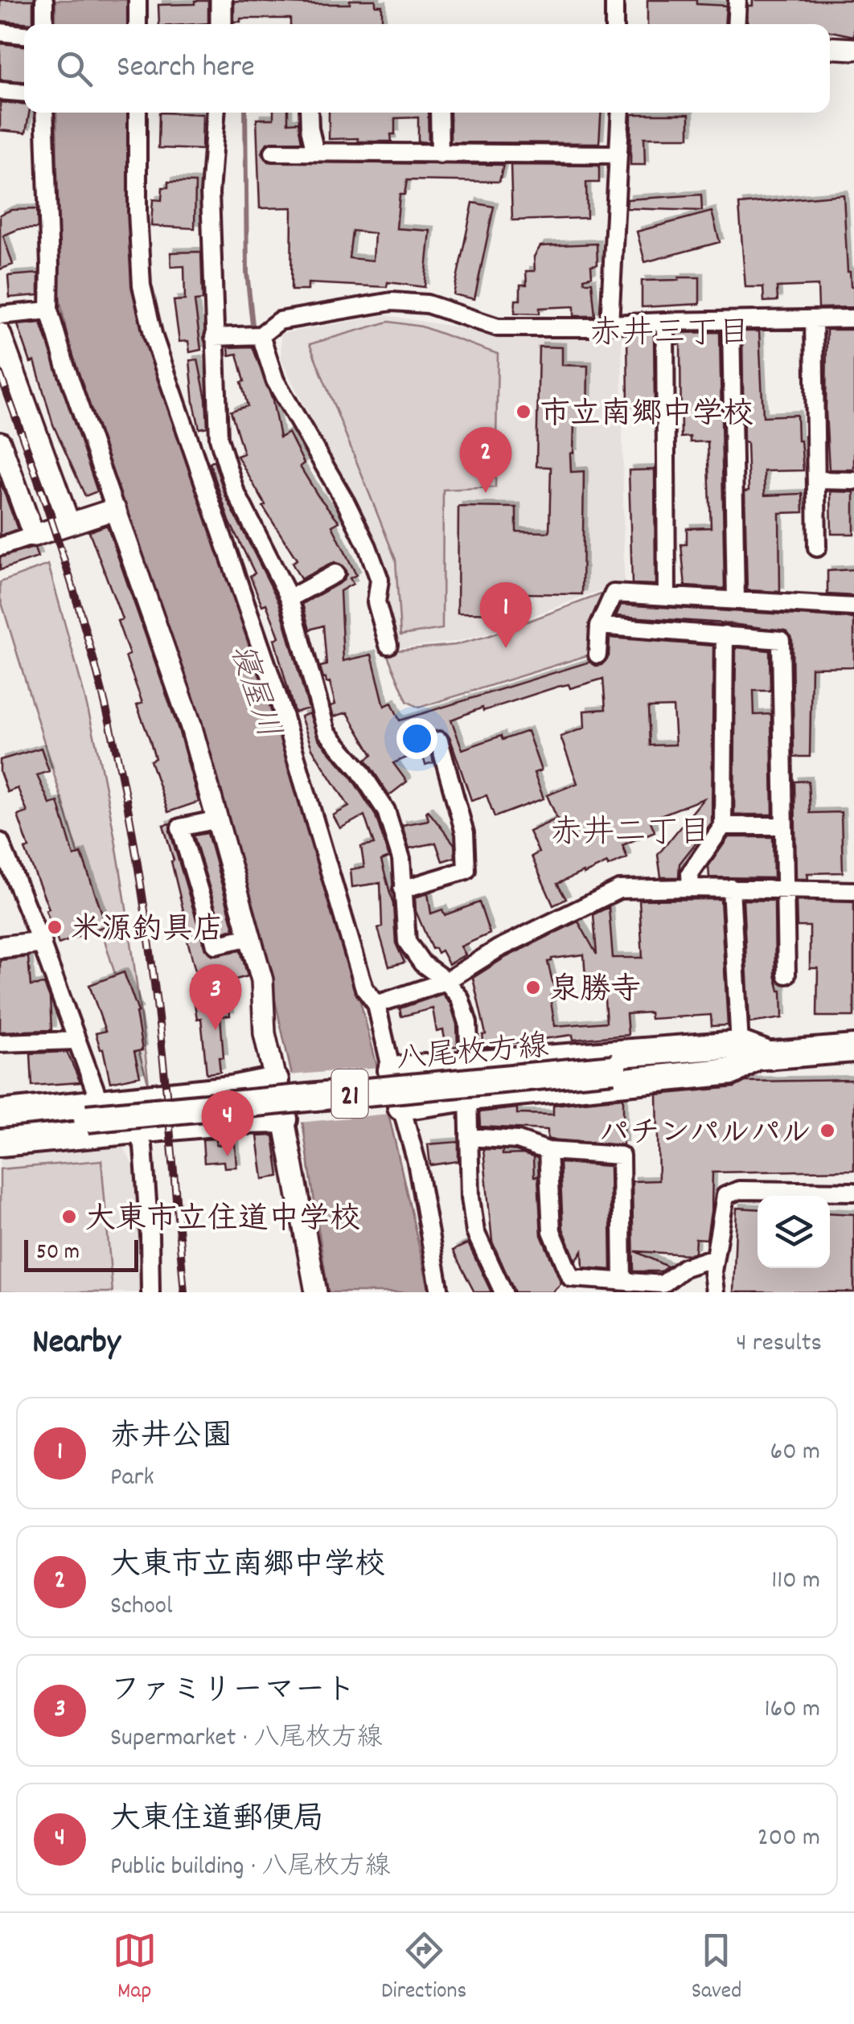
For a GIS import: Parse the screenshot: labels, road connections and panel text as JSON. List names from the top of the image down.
{
  "streets": {
    "main road": ["八尾枚方線", "21"]
  },
  "districts": ["赤井三丁目", "赤井二丁目"],
  "water": ["寝屋川"],
  "places": [
    "市立南郷中学校",
    "米源釣具店",
    "泉勝寺",
    "パチンパルパル",
    "大東市立住道中学校"
  ],
  "scale_bar": "50 m",
  "page": {
    "search": "Search here",
    "pins": [
      "2",
      "1",
      "3",
      "4"
    ],
    "scale": "50 m",
    "heading": ["Nearby", "4 results"],
    "list": [
      {
        "mark": "1",
        "name": "赤井公園",
        "note": "Park",
        "value": "60 m"
      },
      {
        "mark": "2",
        "name": "大東市立南郷中学校",
        "note": "School",
        "value": "110 m"
      },
      {
        "mark": "3",
        "name": "ファミリーマート",
        "note": "Supermarket · 八尾枚方線",
        "value": "160 m"
      },
      {
        "mark": "4",
        "name": "大東住道郵便局",
        "note": "Public building · 八尾枚方線",
        "value": "200 m"
      }
    ],
    "nav": ["Map", "Directions", "Saved"]
  }
}
